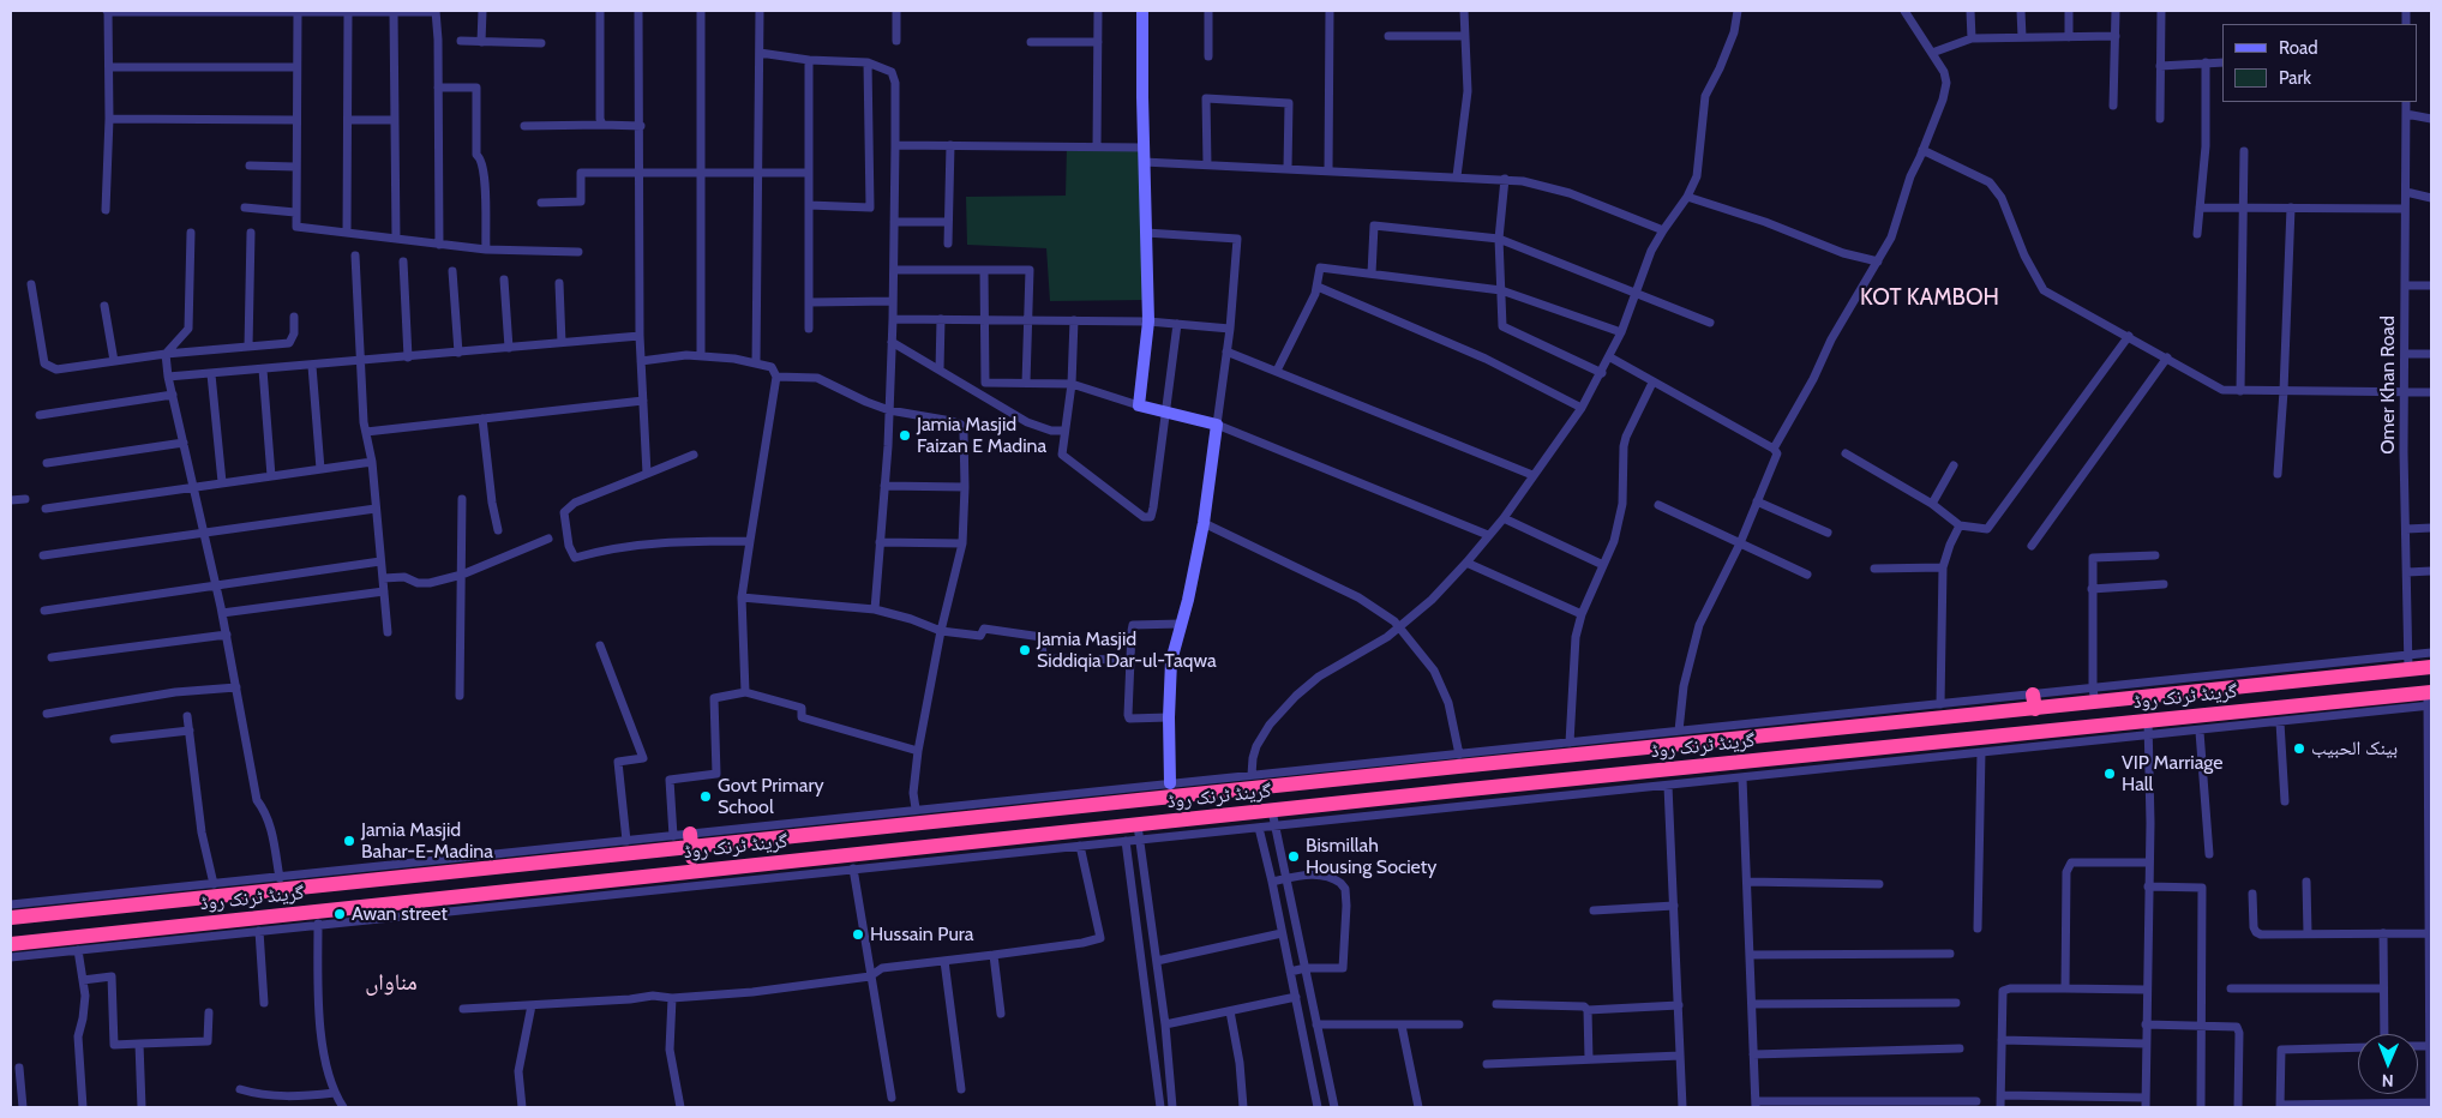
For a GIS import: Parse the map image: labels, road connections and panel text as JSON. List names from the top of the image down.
{
  "streets": {
    "highway": ["گرینڈ ٹرنک روڈ"],
    "street": ["Omer Khan Road"]
  },
  "crossings": [
    ["Omer Khan Road", "گرینڈ ٹرنک روڈ"]
  ],
  "districts": ["KOT KAMBOH", "مناواں"],
  "places": [
    "Jamia Masjid Faizan E Madina",
    "Jamia Masjid Siddiqia Dar-ul-Taqwa",
    "بينک الحبيب",
    "VIP Marriage Hall",
    "Govt Primary School",
    "Jamia Masjid Bahar-E-Madina",
    "Bismillah Housing Society",
    "Awan street",
    "Hussain Pura"
  ],
  "legend": ["Road", "Park"],
  "north": "bottom"
}
